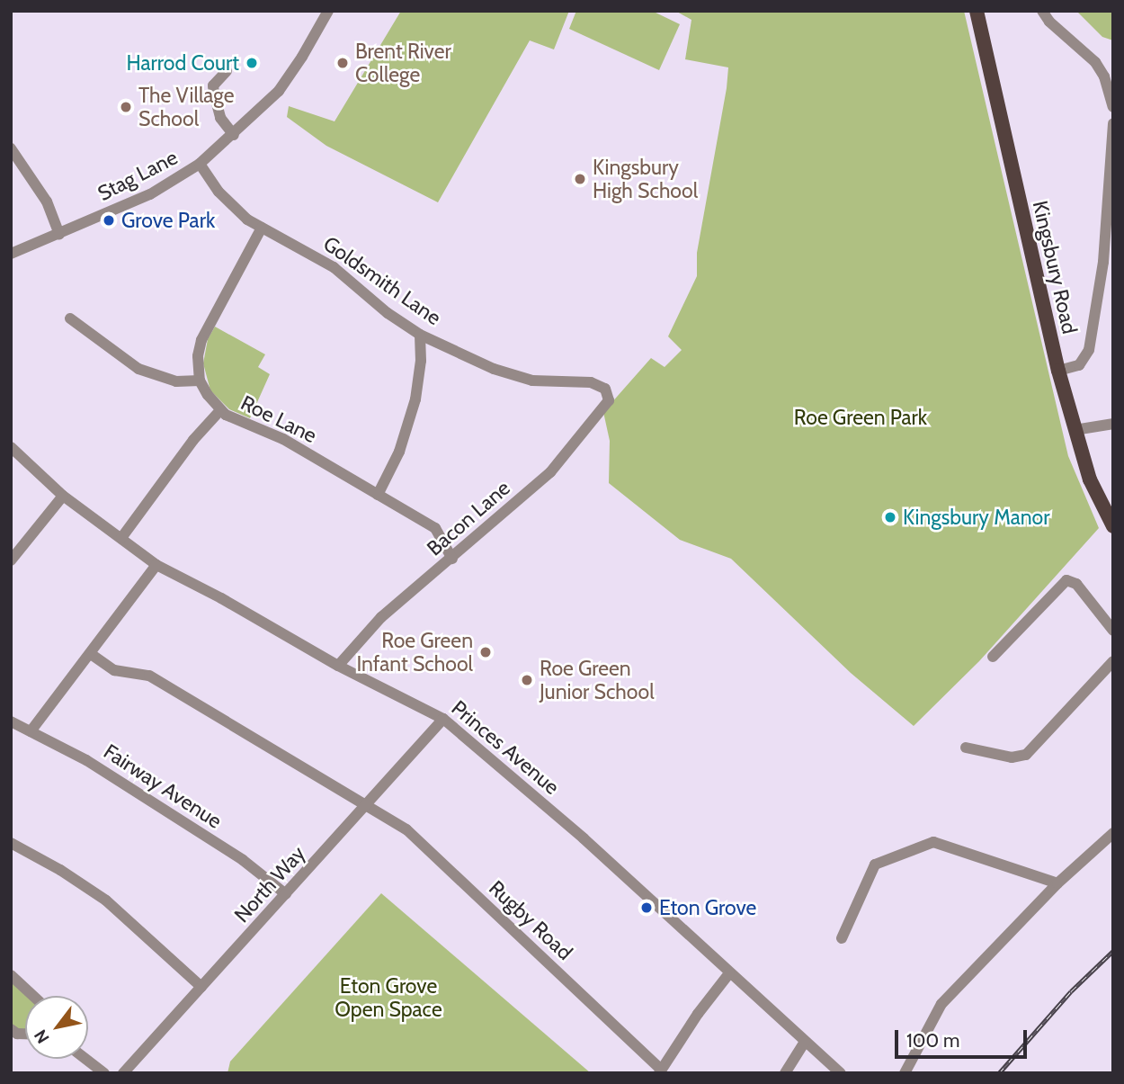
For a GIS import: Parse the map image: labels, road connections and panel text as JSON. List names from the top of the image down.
{
  "streets": {
    "main road": ["Kingsbury Road"],
    "street": [
      "Stag Lane",
      "Goldsmith Lane",
      "Roe Lane",
      "Bacon Lane",
      "Princes Avenue",
      "Fairway Avenue",
      "North Way",
      "Rugby Road"
    ]
  },
  "crossings": [
    ["Stag Lane", "Goldsmith Lane"],
    ["Goldsmith Lane", "Bacon Lane"],
    ["Roe Lane", "Bacon Lane"],
    ["Bacon Lane", "Princes Avenue"],
    ["Princes Avenue", "North Way"],
    ["Fairway Avenue", "North Way"],
    ["North Way", "Rugby Road"]
  ],
  "parks": ["Roe Green Park", "Eton Grove Open Space"],
  "places": [
    "Harrod Court",
    "Brent River College",
    "The Village School",
    "Kingsbury High School",
    "Grove Park",
    "Kingsbury Manor",
    "Roe Green Infant School",
    "Roe Green Junior School",
    "Eton Grove"
  ],
  "scale_bar": "100 m",
  "north": "bottom left"
}
